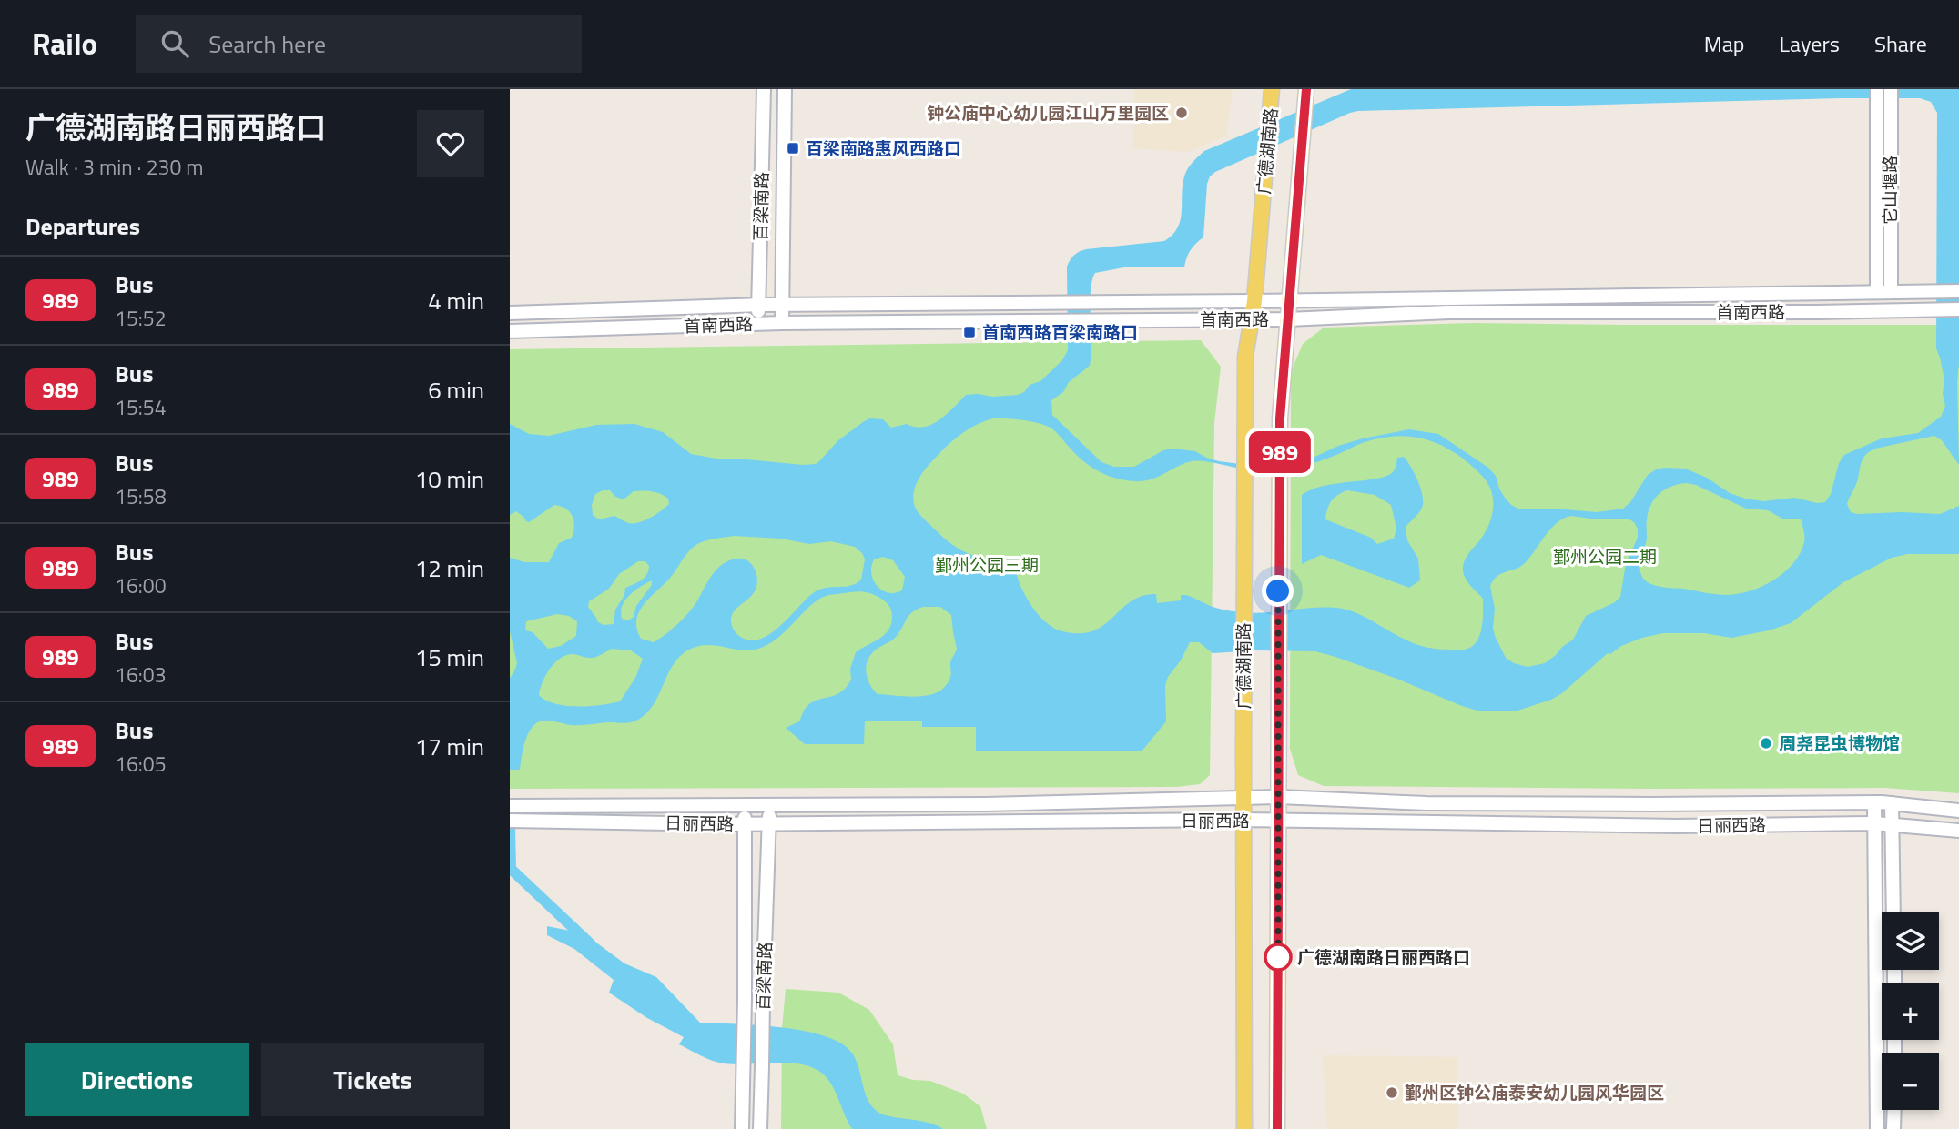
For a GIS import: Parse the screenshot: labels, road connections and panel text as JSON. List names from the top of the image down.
{
  "streets": {
    "main road": [
      "广德湖南路",
      "它山堰路",
      "百梁南路",
      "首南西路",
      "日丽西路"
    ]
  },
  "crossings": [
    ["广德湖南路", "首南西路"],
    ["广德湖南路", "日丽西路"],
    ["它山堰路", "首南西路"],
    ["百梁南路", "首南西路"],
    ["百梁南路", "日丽西路"]
  ],
  "parks": ["鄞州公园二期", "鄞州公园三期"],
  "places": {
    "other": [
      "钟公庙中心幼儿园江山万里园区",
      "周尧昆虫博物馆",
      "广德湖南路日丽西路口",
      "鄞州区钟公庙泰安幼儿园风华园区"
    ],
    "transit": ["百梁南路惠风西路口", "首南西路百梁南路口"]
  },
  "lines": ["bus line 989"],
  "page": {
    "header": "Railo",
    "search": "Search here",
    "nav": ["Map", "Layers", "Share"],
    "heading": [
      ["广德湖南路日丽西路口", "Walk · 3 min · 230 m"],
      "Departures"
    ],
    "on_map": "989",
    "list": [
      {
        "mark": "989",
        "name": "Bus",
        "note": "15:52",
        "value": "4 min"
      },
      {
        "mark": "989",
        "name": "Bus",
        "note": "15:54",
        "value": "6 min"
      },
      {
        "mark": "989",
        "name": "Bus",
        "note": "15:58",
        "value": "10 min"
      },
      {
        "mark": "989",
        "name": "Bus",
        "note": "16:00",
        "value": "12 min"
      },
      {
        "mark": "989",
        "name": "Bus",
        "note": "16:03",
        "value": "15 min"
      },
      {
        "mark": "989",
        "name": "Bus",
        "note": "16:05",
        "value": "17 min"
      }
    ],
    "map_buttons": ["+", "−"],
    "buttons": ["Directions", "Tickets"]
  }
}
